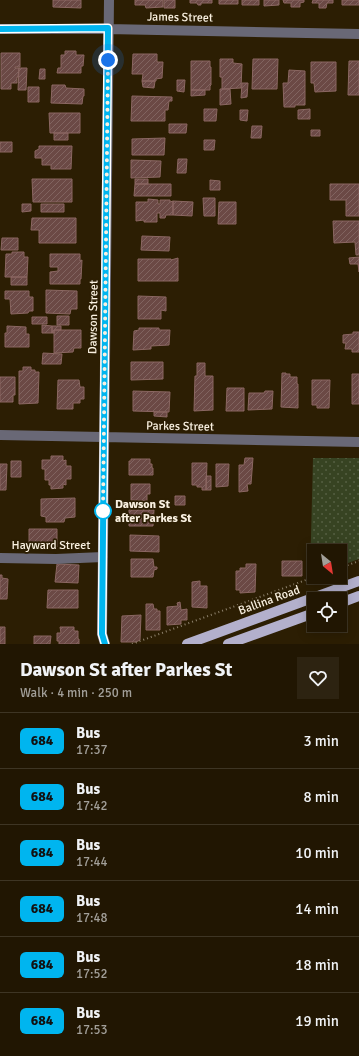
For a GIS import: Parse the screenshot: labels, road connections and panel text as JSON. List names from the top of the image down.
{
  "streets": {
    "main road": ["Ballina Road"],
    "street": [
      "James Street",
      "Dawson Street",
      "Parkes Street",
      "Hayward Street"
    ]
  },
  "crossings": [
    ["James Street", "Dawson Street"],
    ["Dawson Street", "Parkes Street"],
    ["Dawson Street", "Hayward Street"]
  ],
  "places": ["Dawson St after Parkes St"],
  "lines": ["bus line 684"],
  "north": "bottom right",
  "page": {
    "heading": ["Dawson St after Parkes St", "Walk · 4 min · 250 m"],
    "list": [
      {
        "mark": "684",
        "name": "Bus",
        "note": "17:37",
        "value": "3 min"
      },
      {
        "mark": "684",
        "name": "Bus",
        "note": "17:42",
        "value": "8 min"
      },
      {
        "mark": "684",
        "name": "Bus",
        "note": "17:44",
        "value": "10 min"
      },
      {
        "mark": "684",
        "name": "Bus",
        "note": "17:48",
        "value": "14 min"
      },
      {
        "mark": "684",
        "name": "Bus",
        "note": "17:52",
        "value": "18 min"
      },
      {
        "mark": "684",
        "name": "Bus",
        "note": "17:53",
        "value": "19 min"
      }
    ]
  }
}
